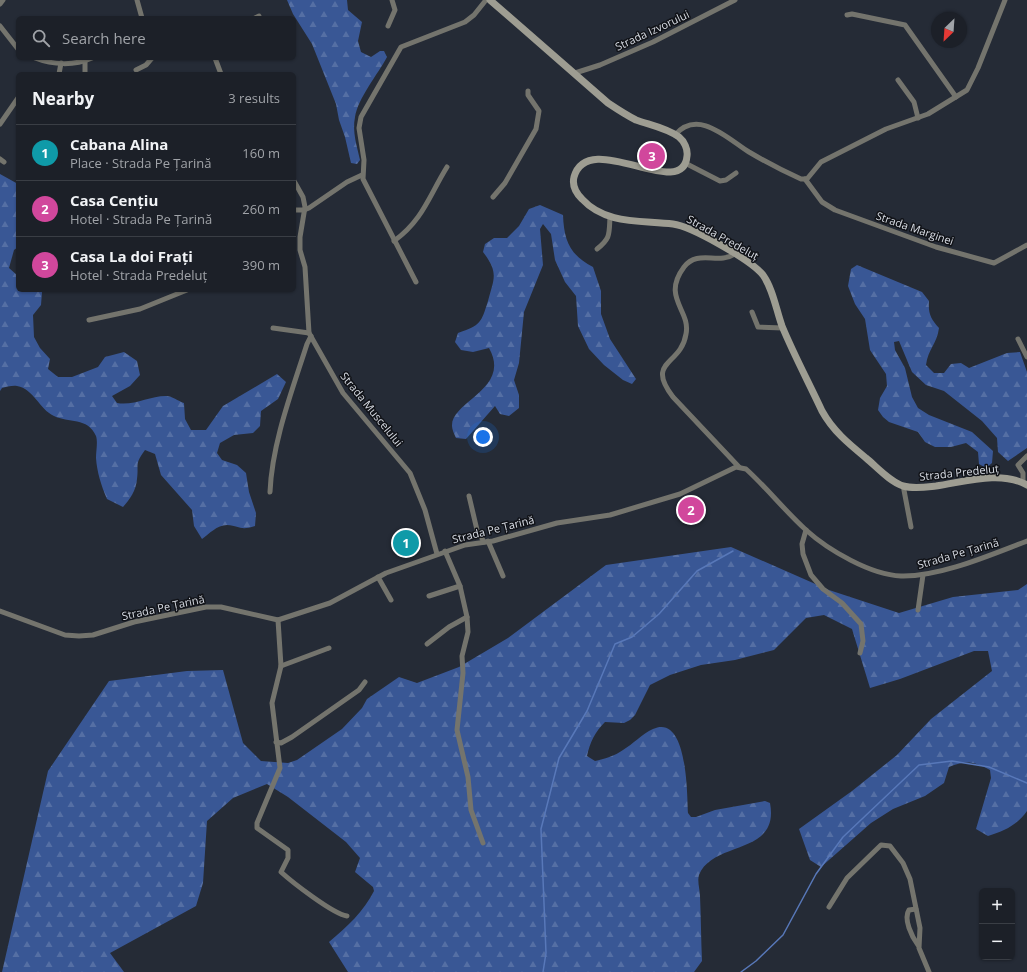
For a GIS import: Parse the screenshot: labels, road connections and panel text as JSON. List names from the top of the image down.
{
  "streets": {
    "main road": ["Strada Predeluț"],
    "street": [
      "Strada Izvorului",
      "Strada Marginei",
      "Strada Muscelului",
      "Strada Pe Țarină"
    ]
  },
  "crossings": [
    ["Strada Predeluț", "Strada Pe Țarină"],
    ["Strada Muscelului", "Strada Pe Țarină"]
  ],
  "north": "bottom left",
  "page": {
    "search": "Search here",
    "heading": ["Nearby", "3 results"],
    "list": [
      {
        "mark": "1",
        "name": "Cabana Alina",
        "note": "Place · Strada Pe Țarină",
        "value": "160 m"
      },
      {
        "mark": "2",
        "name": "Casa Cențiu",
        "note": "Hotel · Strada Pe Țarină",
        "value": "260 m"
      },
      {
        "mark": "3",
        "name": "Casa La doi Frați",
        "note": "Hotel · Strada Predeluț",
        "value": "390 m"
      }
    ],
    "pins": ["3", "2", "1"],
    "map_buttons": ["+", "−"]
  }
}
